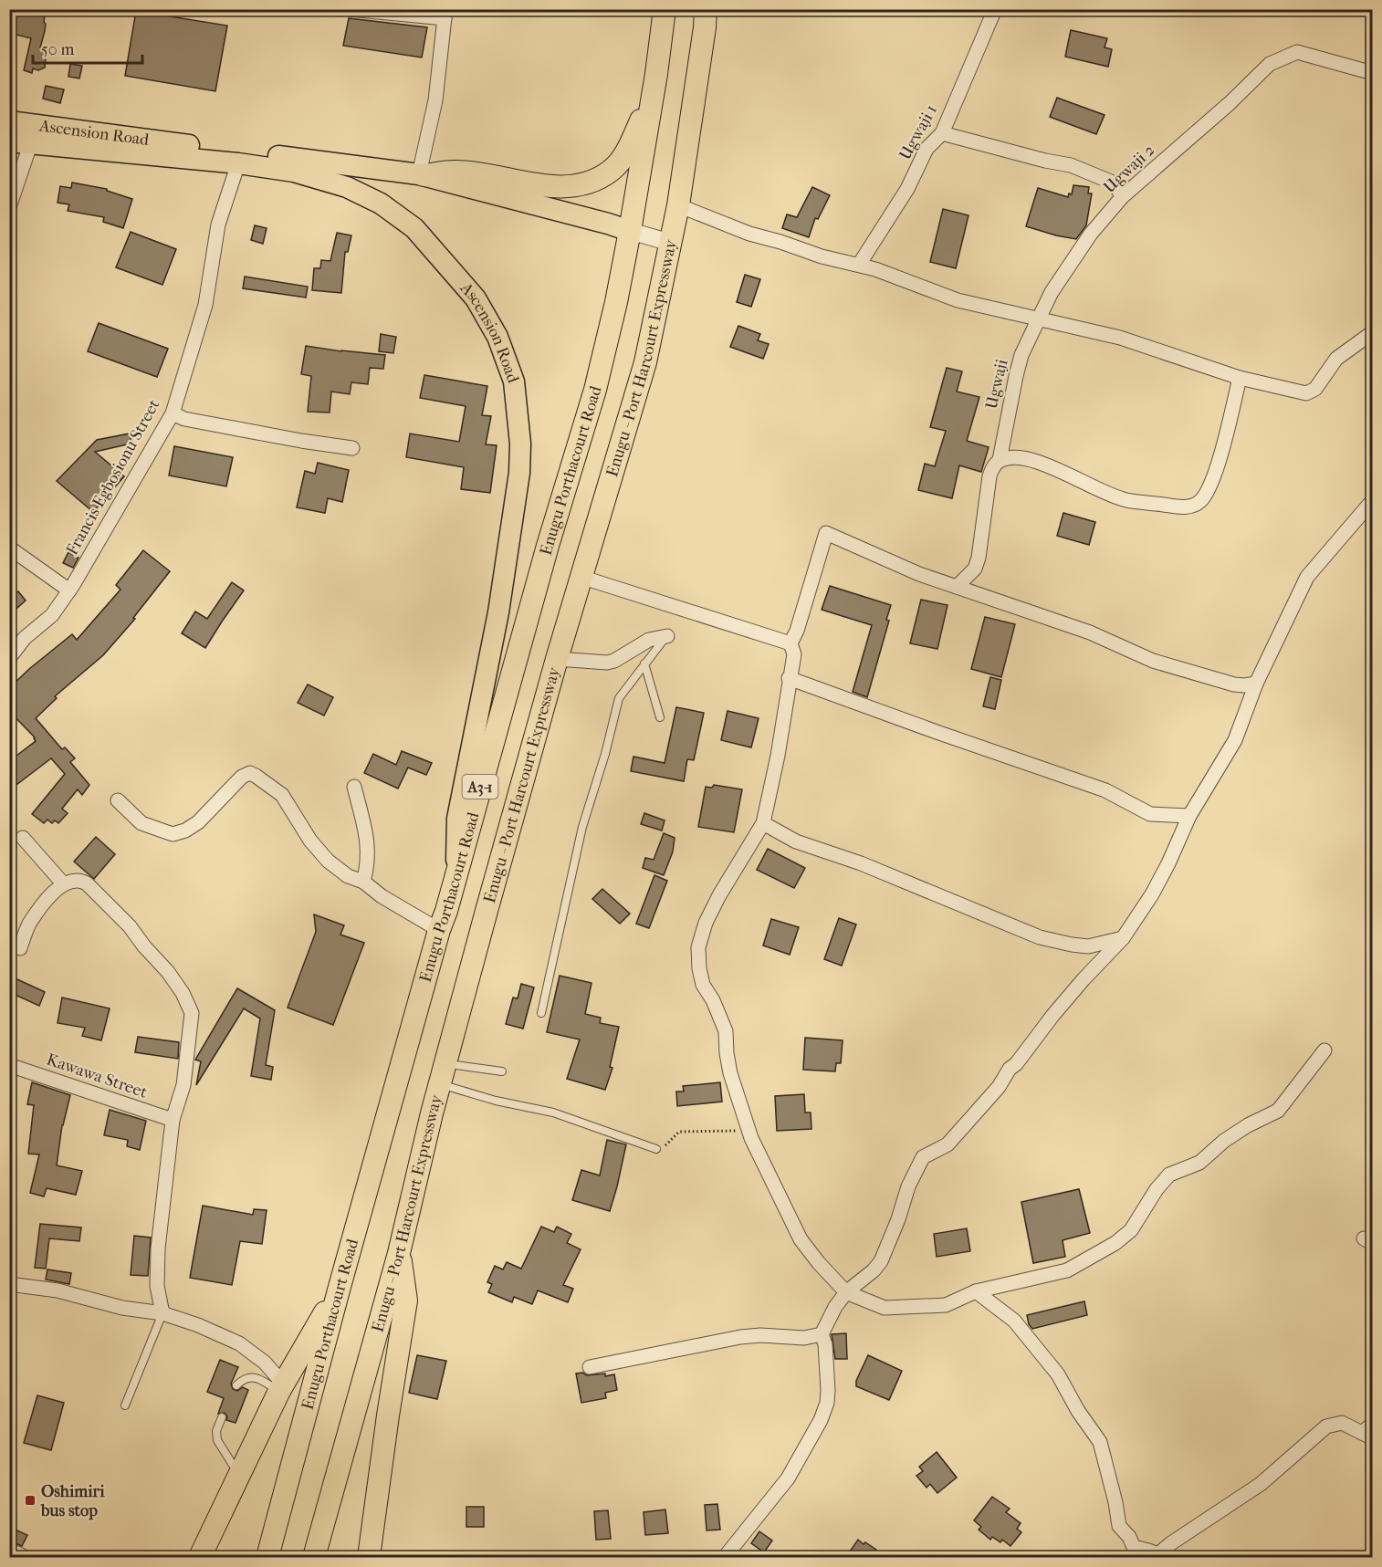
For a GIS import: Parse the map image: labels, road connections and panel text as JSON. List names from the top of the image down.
{
  "streets": {
    "highway": ["Enugu - Port Harcourt Expressway", "Enugu Porthacourt Road", "A3-1"],
    "main road": ["Ascension Road"],
    "street": [
      "Ugwaji 1",
      "Ugwaji 2",
      "Ugwaji",
      "Francis Egbosionu Street",
      "Kawawa Street"
    ]
  },
  "crossings": [
    ["Ascension Road", "Enugu Porthacourt Road"],
    ["Ascension Road", "Francis Egbosionu Street"],
    ["Ugwaji 2", "Ugwaji"]
  ],
  "places": {
    "transit": ["Oshimiri bus stop"]
  },
  "scale_bar": "50 m"
}
